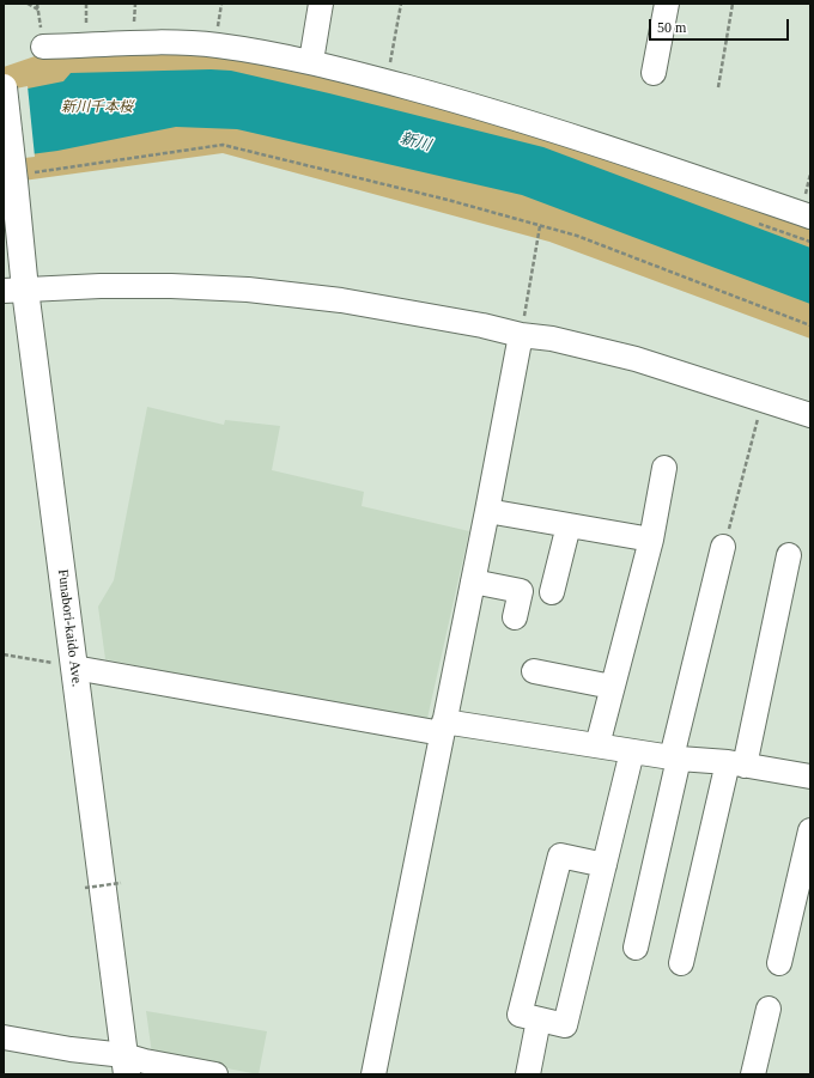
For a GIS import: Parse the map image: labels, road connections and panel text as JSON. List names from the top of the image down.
{
  "streets": {
    "main road": ["Funabori-kaido Ave."]
  },
  "water": ["新川"],
  "parks": ["新川千本桜"],
  "scale_bar": "50 m"
}
